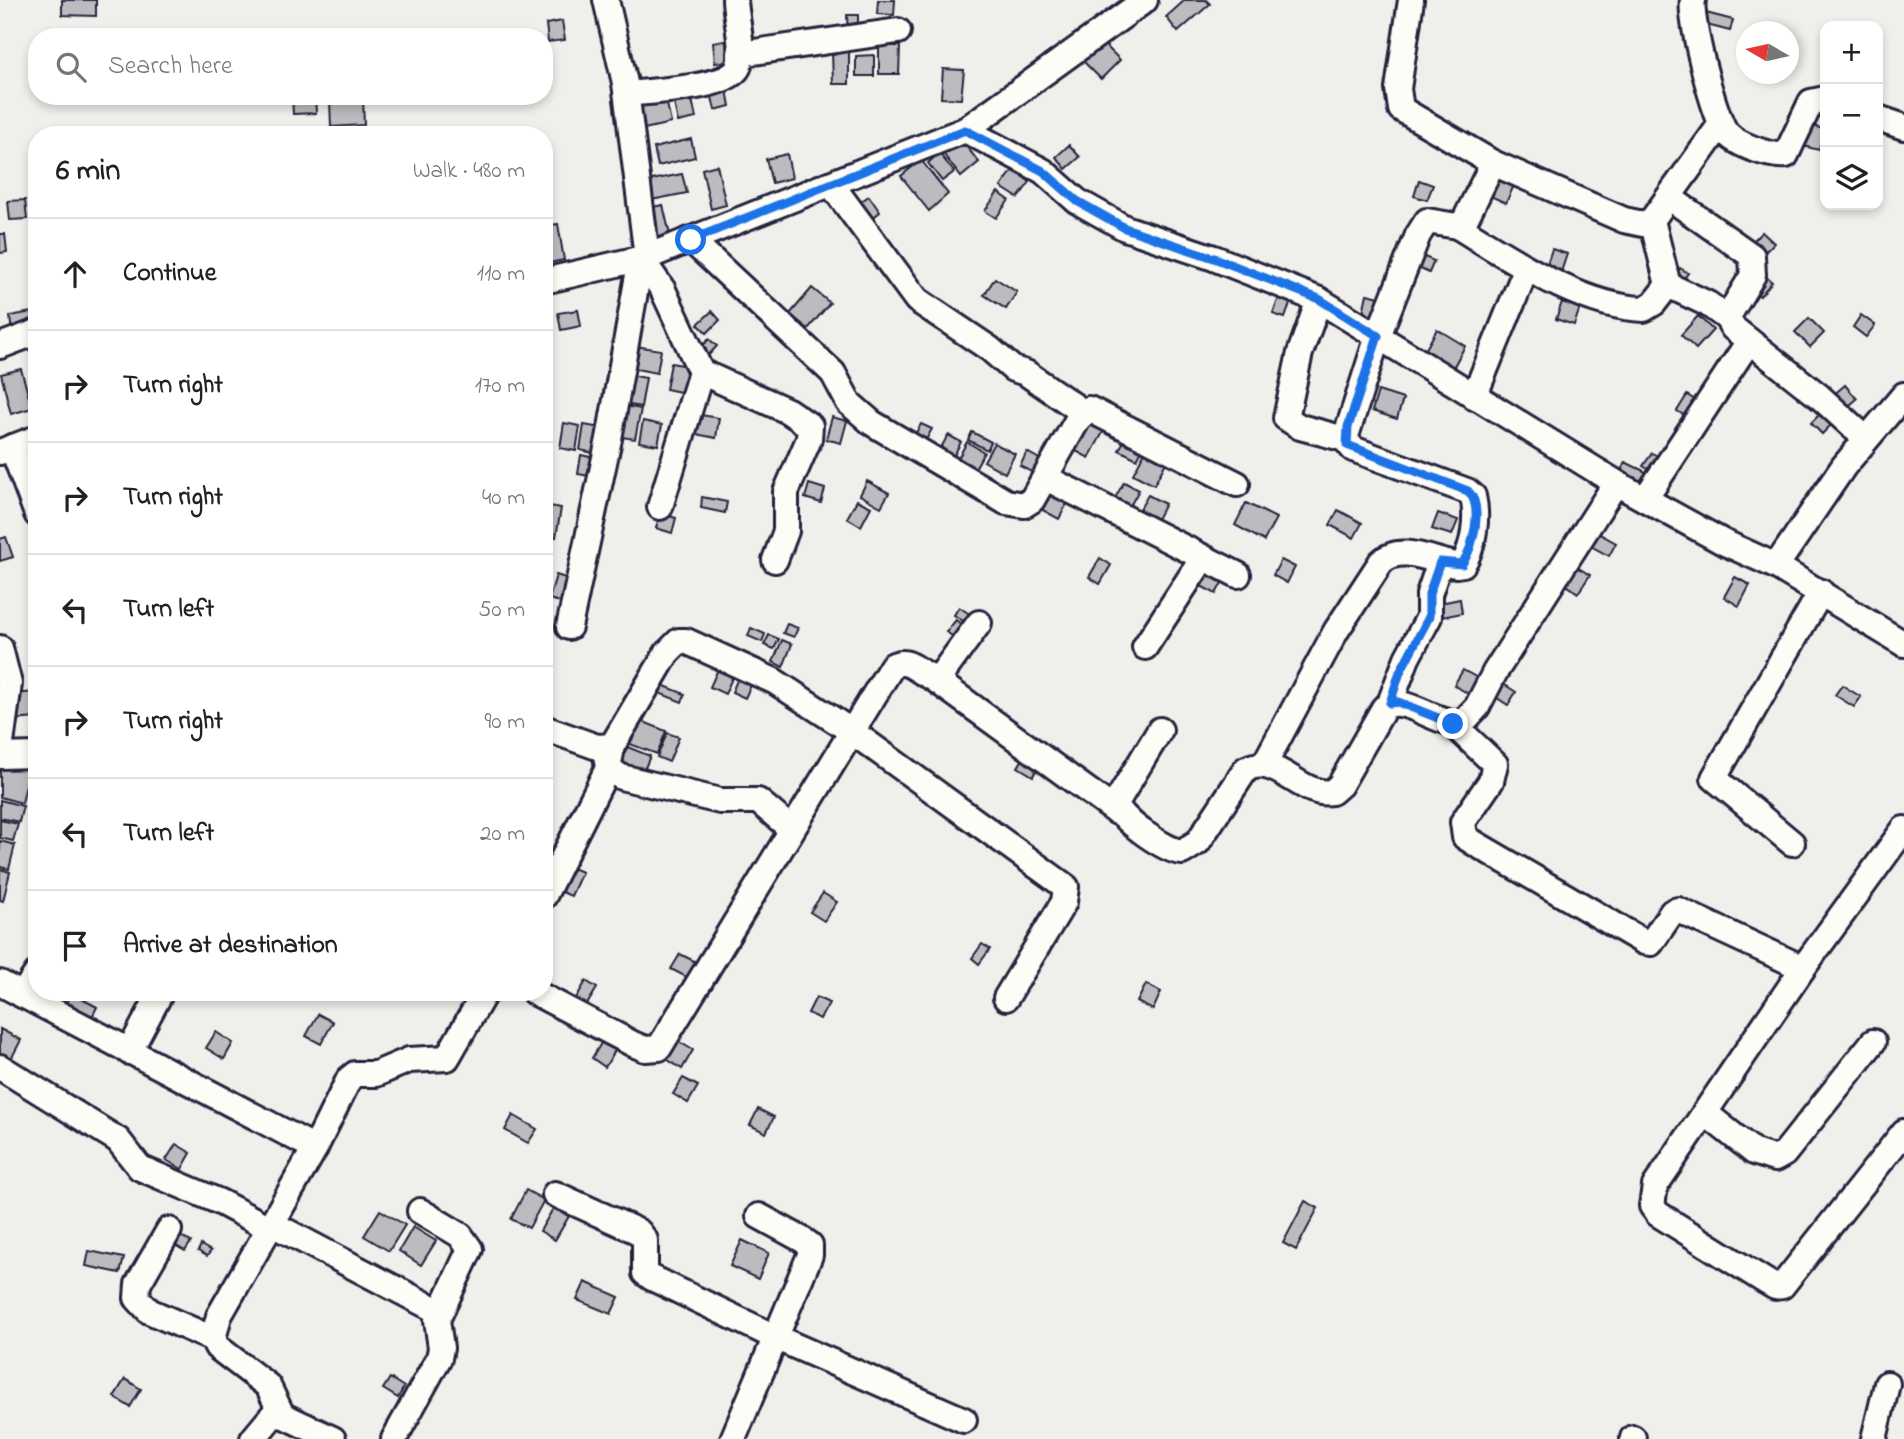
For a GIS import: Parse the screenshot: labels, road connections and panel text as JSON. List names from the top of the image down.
{
  "north": "left",
  "page": {
    "map_buttons": ["+", "−"],
    "search": "Search here",
    "heading": ["6 min", "Walk · 480 m"],
    "list": [
      ["Continue", "110 m"],
      ["Turn right", "170 m"],
      ["Turn right", "40 m"],
      ["Turn left", "50 m"],
      ["Turn right", "90 m"],
      ["Turn left", "20 m"],
      "Arrive at destination"
    ]
  }
}
